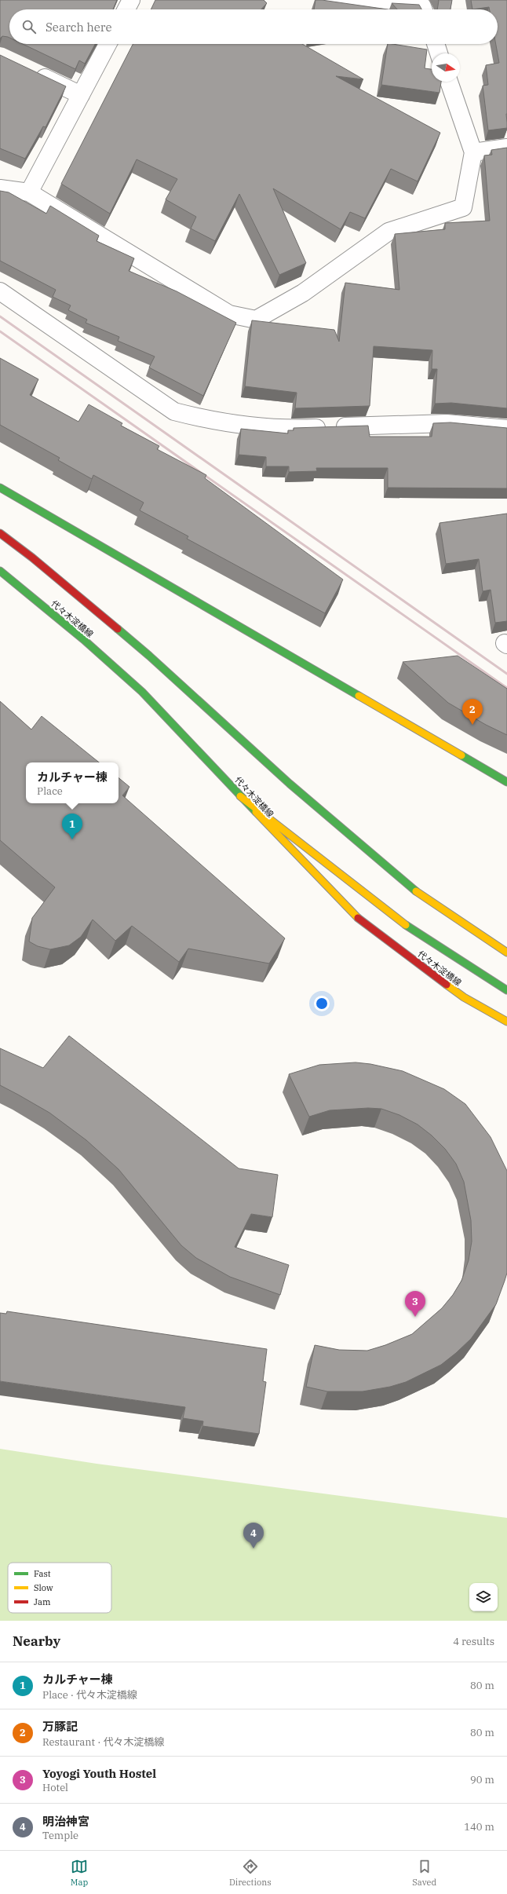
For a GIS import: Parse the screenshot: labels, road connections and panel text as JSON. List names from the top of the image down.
{
  "streets": {
    "main road": ["代々木淀橋線"]
  },
  "legend": ["Fast", "Slow", "Jam"],
  "north": "right",
  "page": {
    "search": "Search here",
    "pins": [
      "2",
      "1",
      "3",
      "4"
    ],
    "popup": ["カルチャー棟", "Place"],
    "heading": ["Nearby", "4 results"],
    "list": [
      {
        "mark": "1",
        "name": "カルチャー棟",
        "note": "Place · 代々木淀橋線",
        "value": "80 m"
      },
      {
        "mark": "2",
        "name": "万豚記",
        "note": "Restaurant · 代々木淀橋線",
        "value": "80 m"
      },
      {
        "mark": "3",
        "name": "Yoyogi Youth Hostel",
        "note": "Hotel",
        "value": "90 m"
      },
      {
        "mark": "4",
        "name": "明治神宮",
        "note": "Temple",
        "value": "140 m"
      }
    ],
    "nav": ["Map", "Directions", "Saved"]
  }
}
